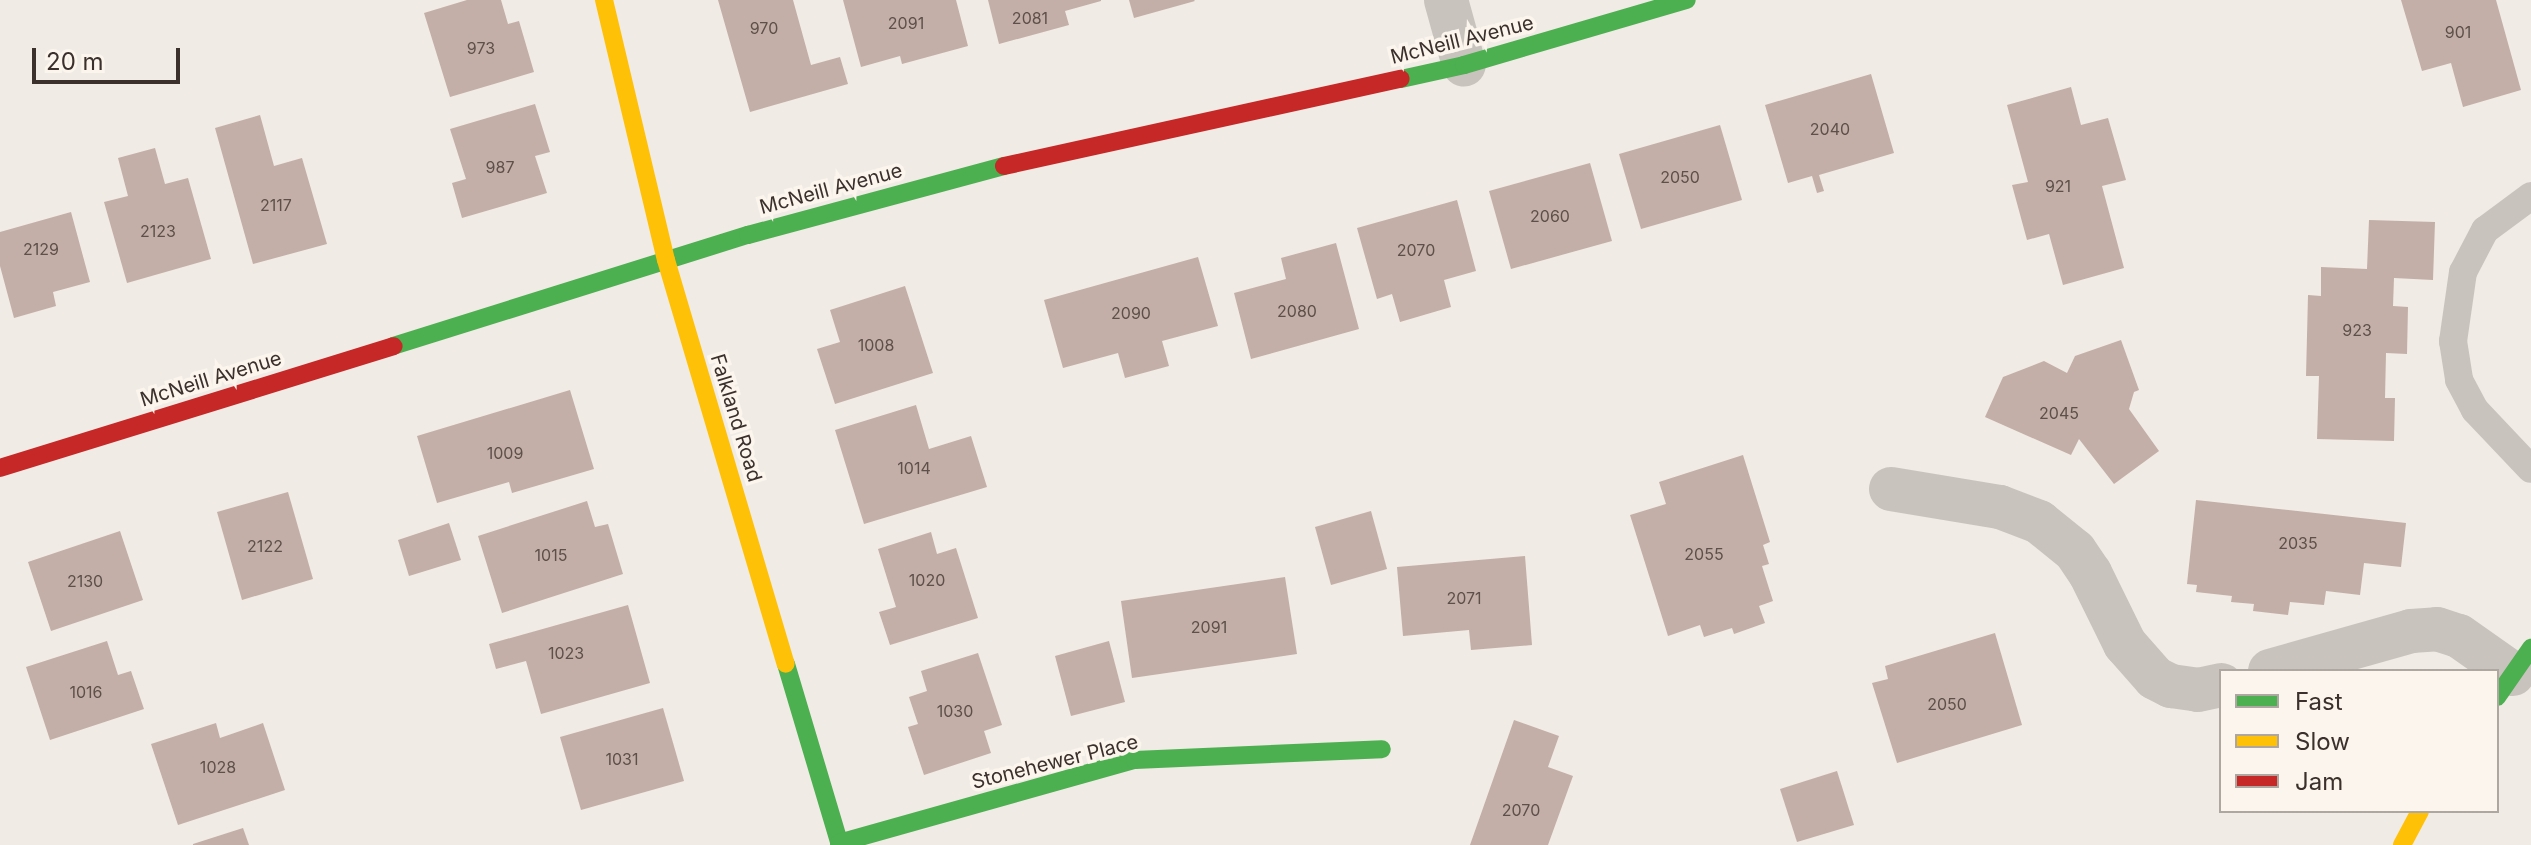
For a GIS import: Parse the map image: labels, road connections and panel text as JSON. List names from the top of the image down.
{
  "streets": {
    "street": ["McNeill Avenue", "Falkland Road", "Stonehewer Place"]
  },
  "crossings": [
    ["McNeill Avenue", "Falkland Road"],
    ["Falkland Road", "Stonehewer Place"]
  ],
  "house_numbers": [
    "2081",
    "2091",
    "970",
    "901",
    "973",
    "2040",
    "987",
    "2050",
    "921",
    "2117",
    "2060",
    "2123",
    "2129",
    "2070",
    "2080",
    "2090",
    "923",
    "1008",
    "2045",
    "1009",
    "1014",
    "2035",
    "2122",
    "2055",
    "1015",
    "1020",
    "2130",
    "2071",
    "2091",
    "1023",
    "1016",
    "2050",
    "1030",
    "1031",
    "1028",
    "2070"
  ],
  "legend": ["Fast", "Slow", "Jam"],
  "scale_bar": "20 m"
}
